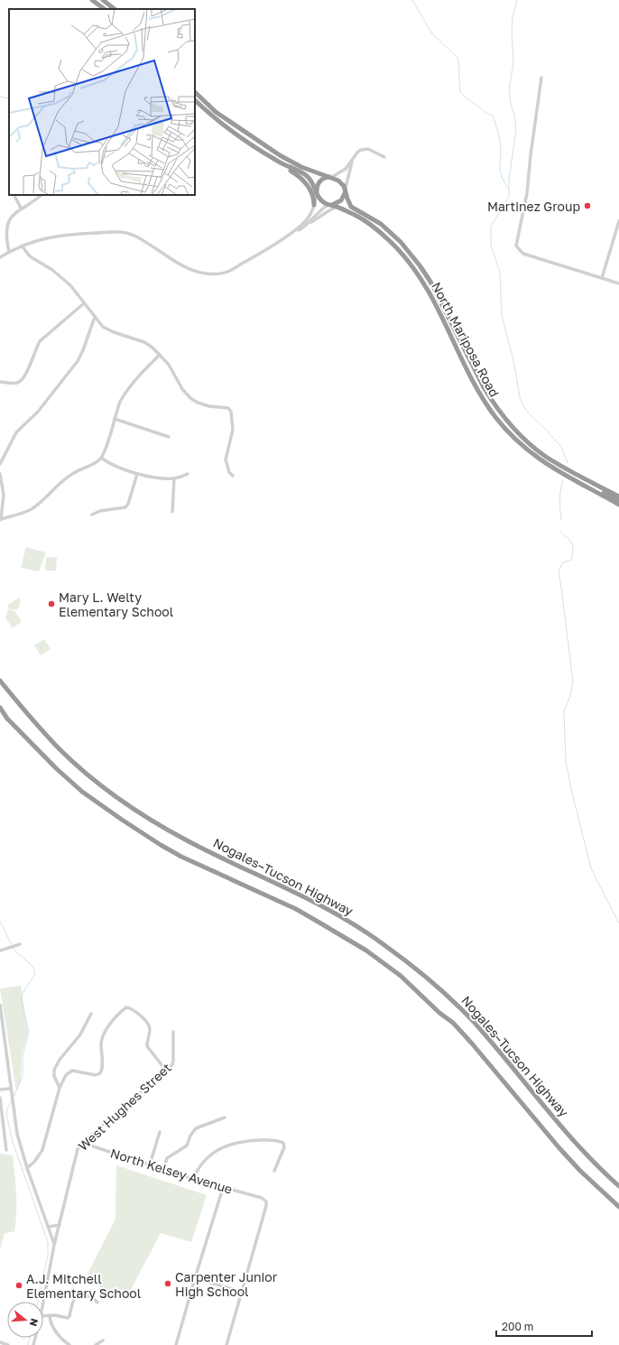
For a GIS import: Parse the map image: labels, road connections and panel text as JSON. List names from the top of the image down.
{
  "streets": {
    "highway": ["North Mariposa Road", "Nogales–Tucson Highway"],
    "street": ["West Hughes Street", "North Kelsey Avenue"]
  },
  "crossings": [
    ["West Hughes Street", "North Kelsey Avenue"]
  ],
  "places": [
    "Martinez Group",
    "Mary L. Welty Elementary School",
    "Carpenter Junior High School",
    "A.J. Mitchell Elementary School"
  ],
  "scale_bar": "200 m",
  "north": "right"
}
